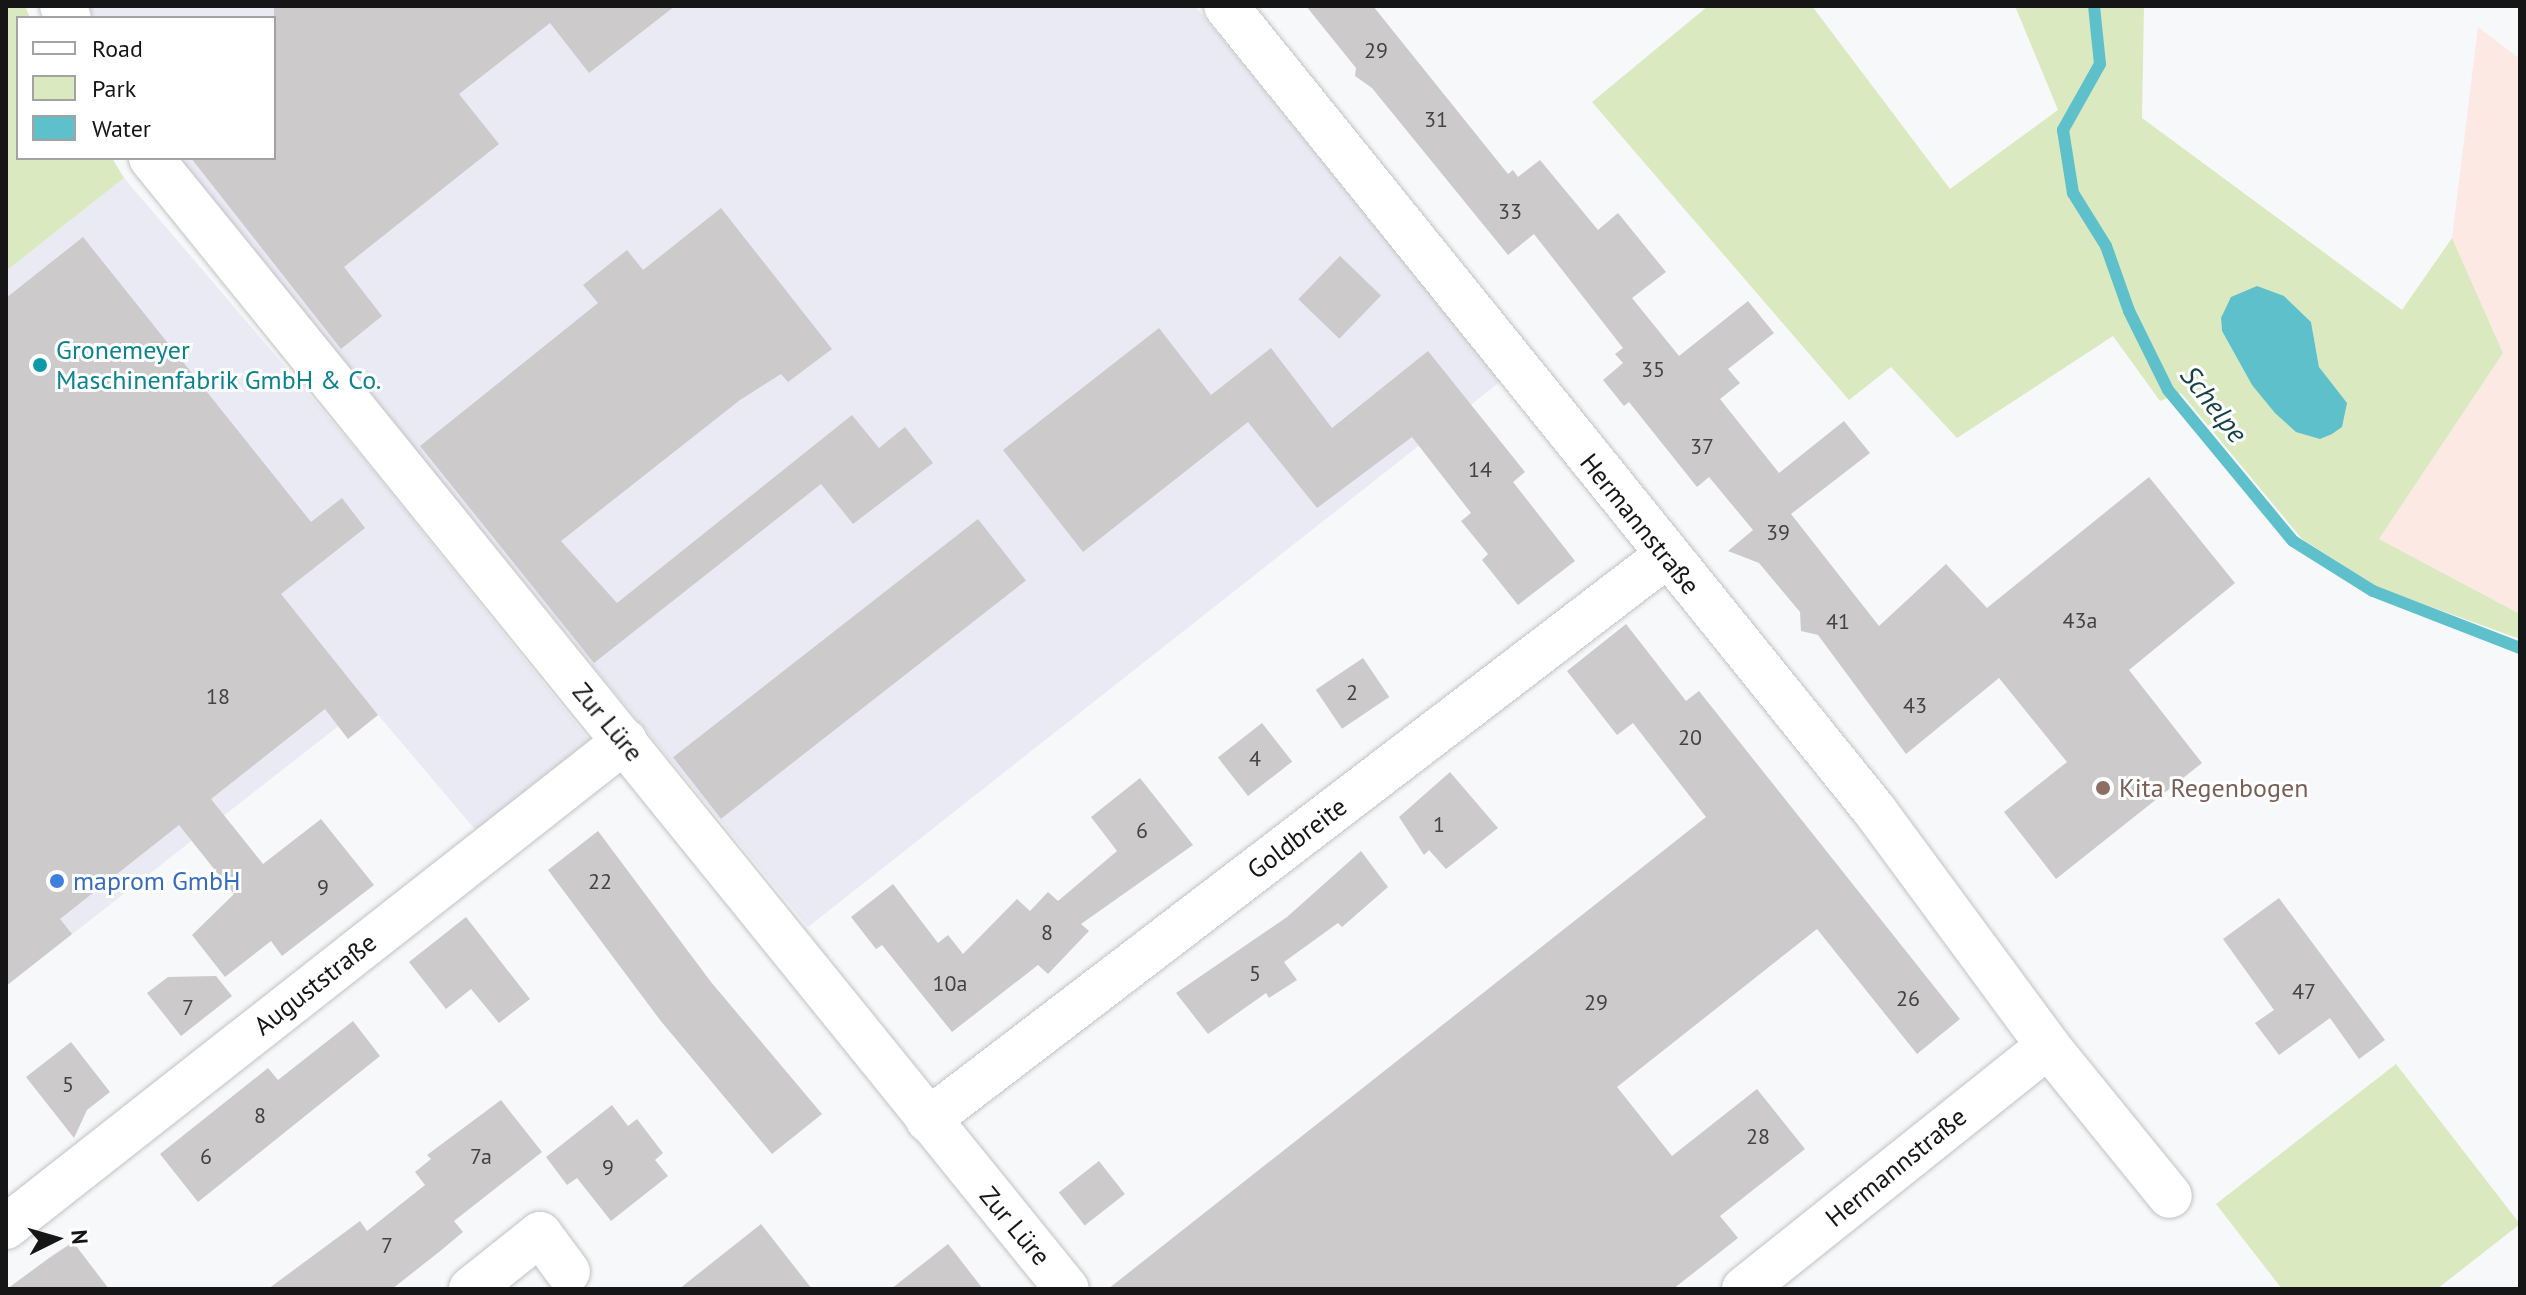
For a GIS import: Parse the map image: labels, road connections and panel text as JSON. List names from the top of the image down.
{
  "streets": {
    "street": [
      "Hermannstraße",
      "Zur Lüre",
      "Goldbreite",
      "Auguststraße"
    ]
  },
  "crossings": [
    ["Hermannstraße", "Goldbreite"],
    ["Zur Lüre", "Goldbreite"],
    ["Zur Lüre", "Auguststraße"]
  ],
  "water": ["Schelpe"],
  "places": ["Gronemeyer Maschinenfabrik GmbH & Co.", "Kita Regenbogen", "maprom GmbH"],
  "house_numbers": [
    "29",
    "31",
    "33",
    "35",
    "37",
    "14",
    "39",
    "43a",
    "41",
    "2",
    "18",
    "43",
    "20",
    "4",
    "1",
    "6",
    "22",
    "9",
    "8",
    "5",
    "10a",
    "47",
    "26",
    "29",
    "7",
    "5",
    "8",
    "28",
    "6",
    "7a",
    "9",
    "7"
  ],
  "legend": ["Road", "Park", "Water"],
  "north": "right"
}
